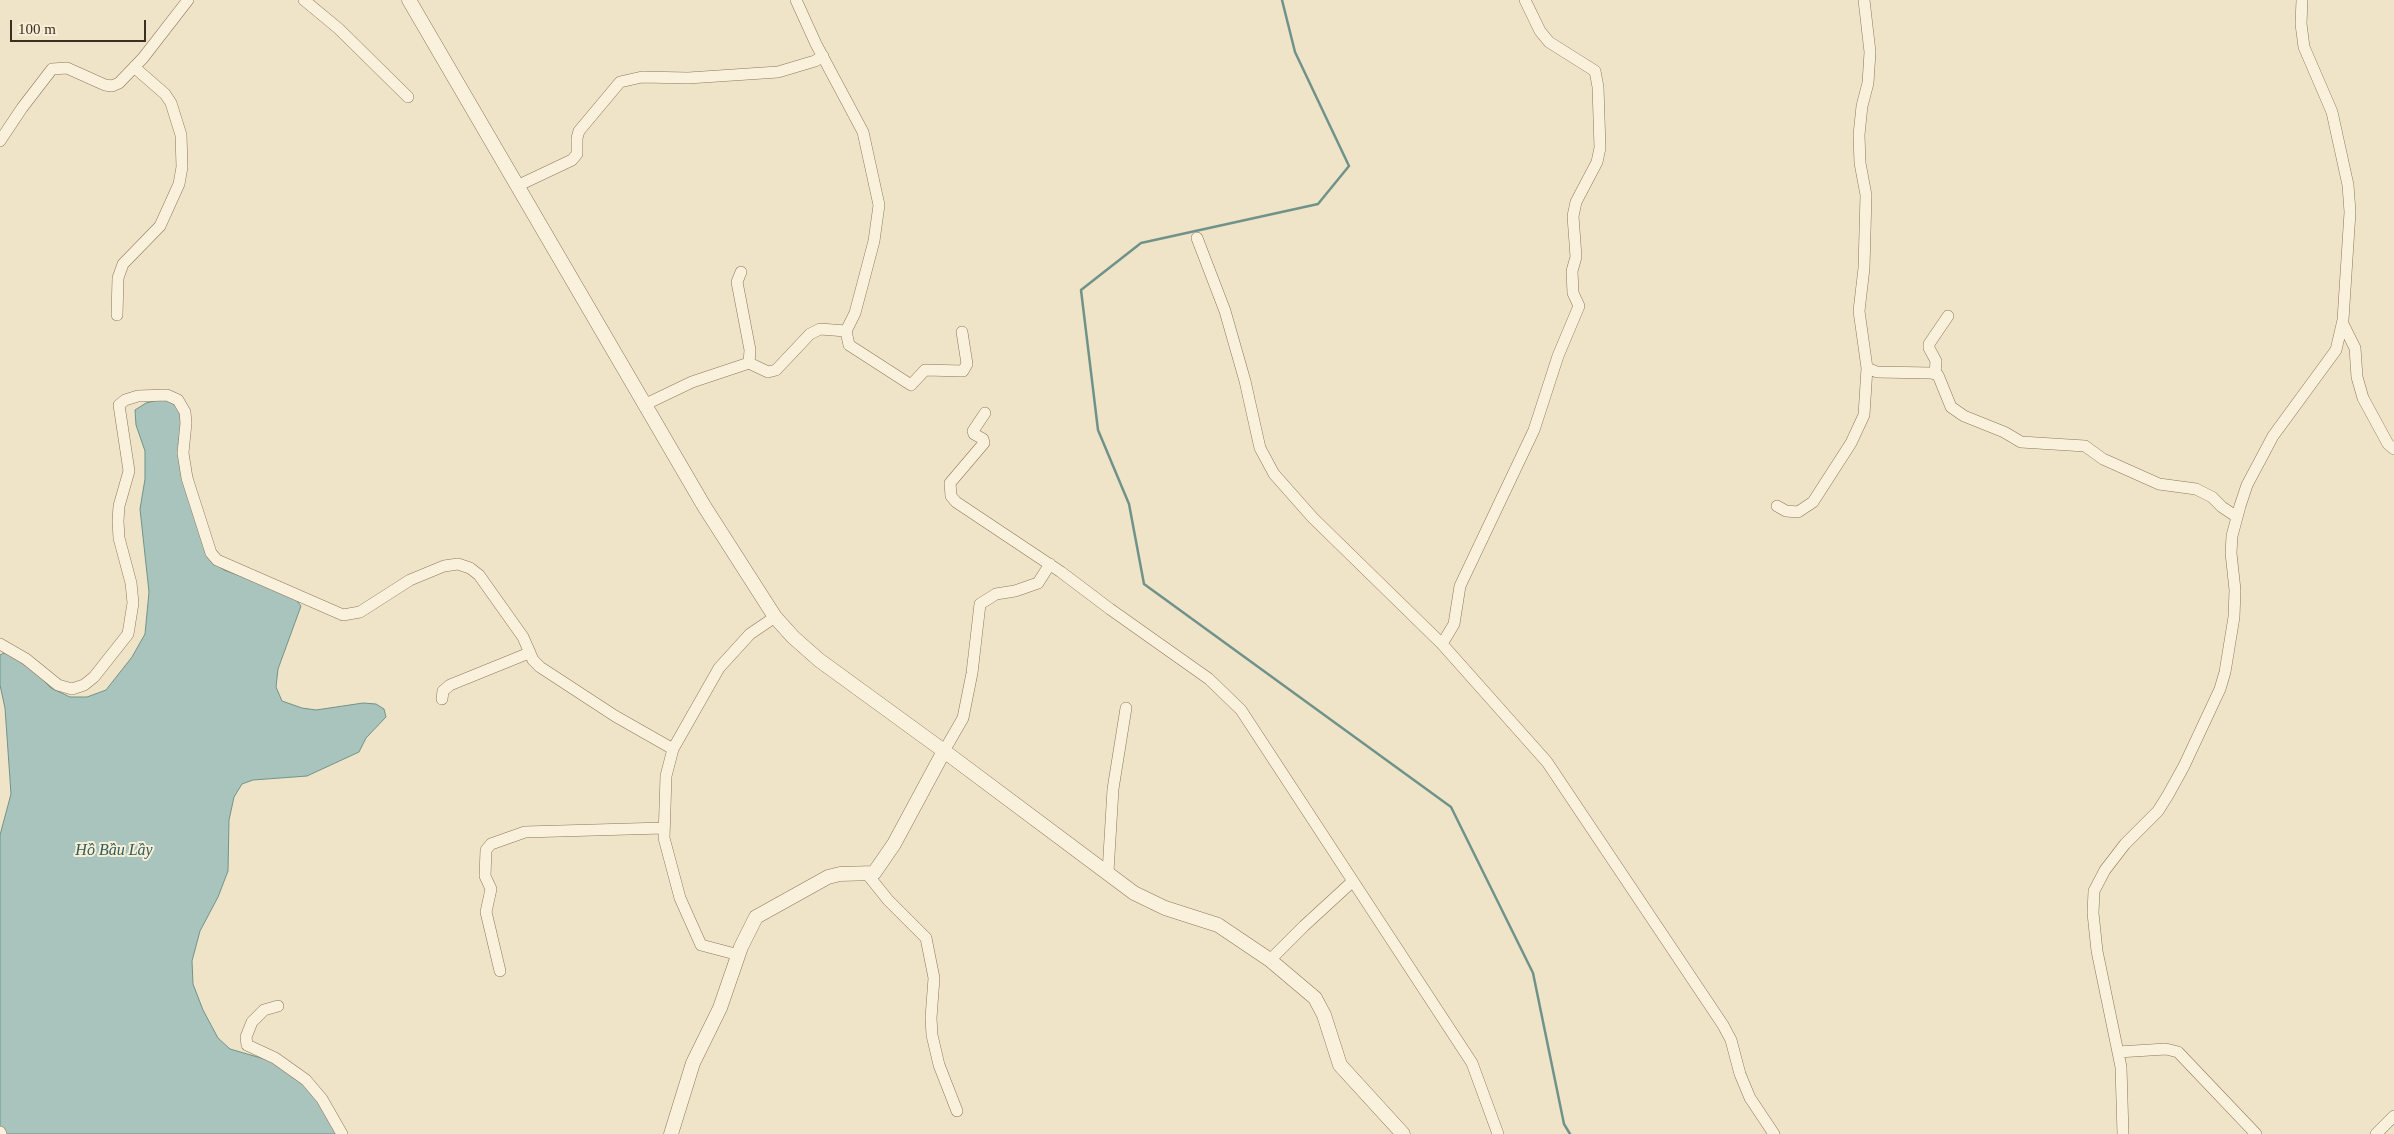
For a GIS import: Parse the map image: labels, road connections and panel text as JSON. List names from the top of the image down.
{
  "water": ["Hồ Bầu Lầy"],
  "scale_bar": "100 m"
}
